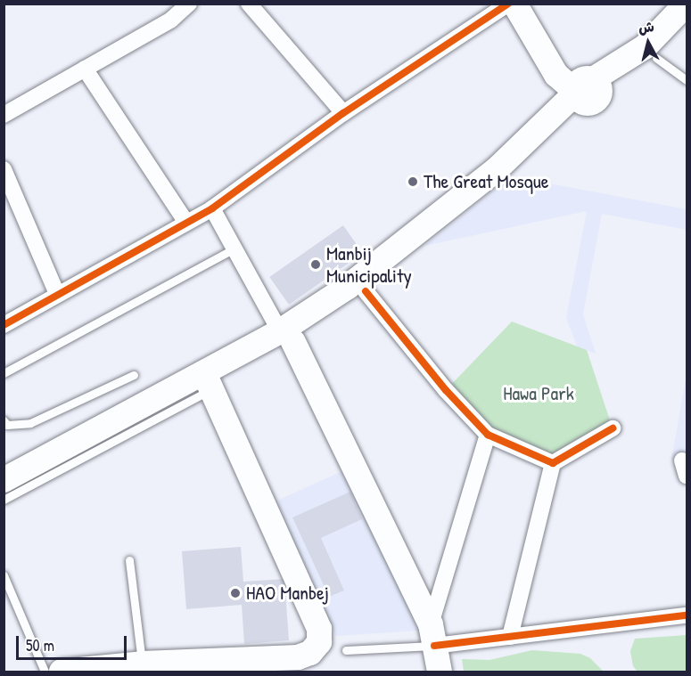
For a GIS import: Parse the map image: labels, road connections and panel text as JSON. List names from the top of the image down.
{
  "parks": ["Hawa Park"],
  "places": ["The Great Mosque", "Manbij Municipality", "HAO Manbej"],
  "scale_bar": "50 m",
  "north": "top"
}
